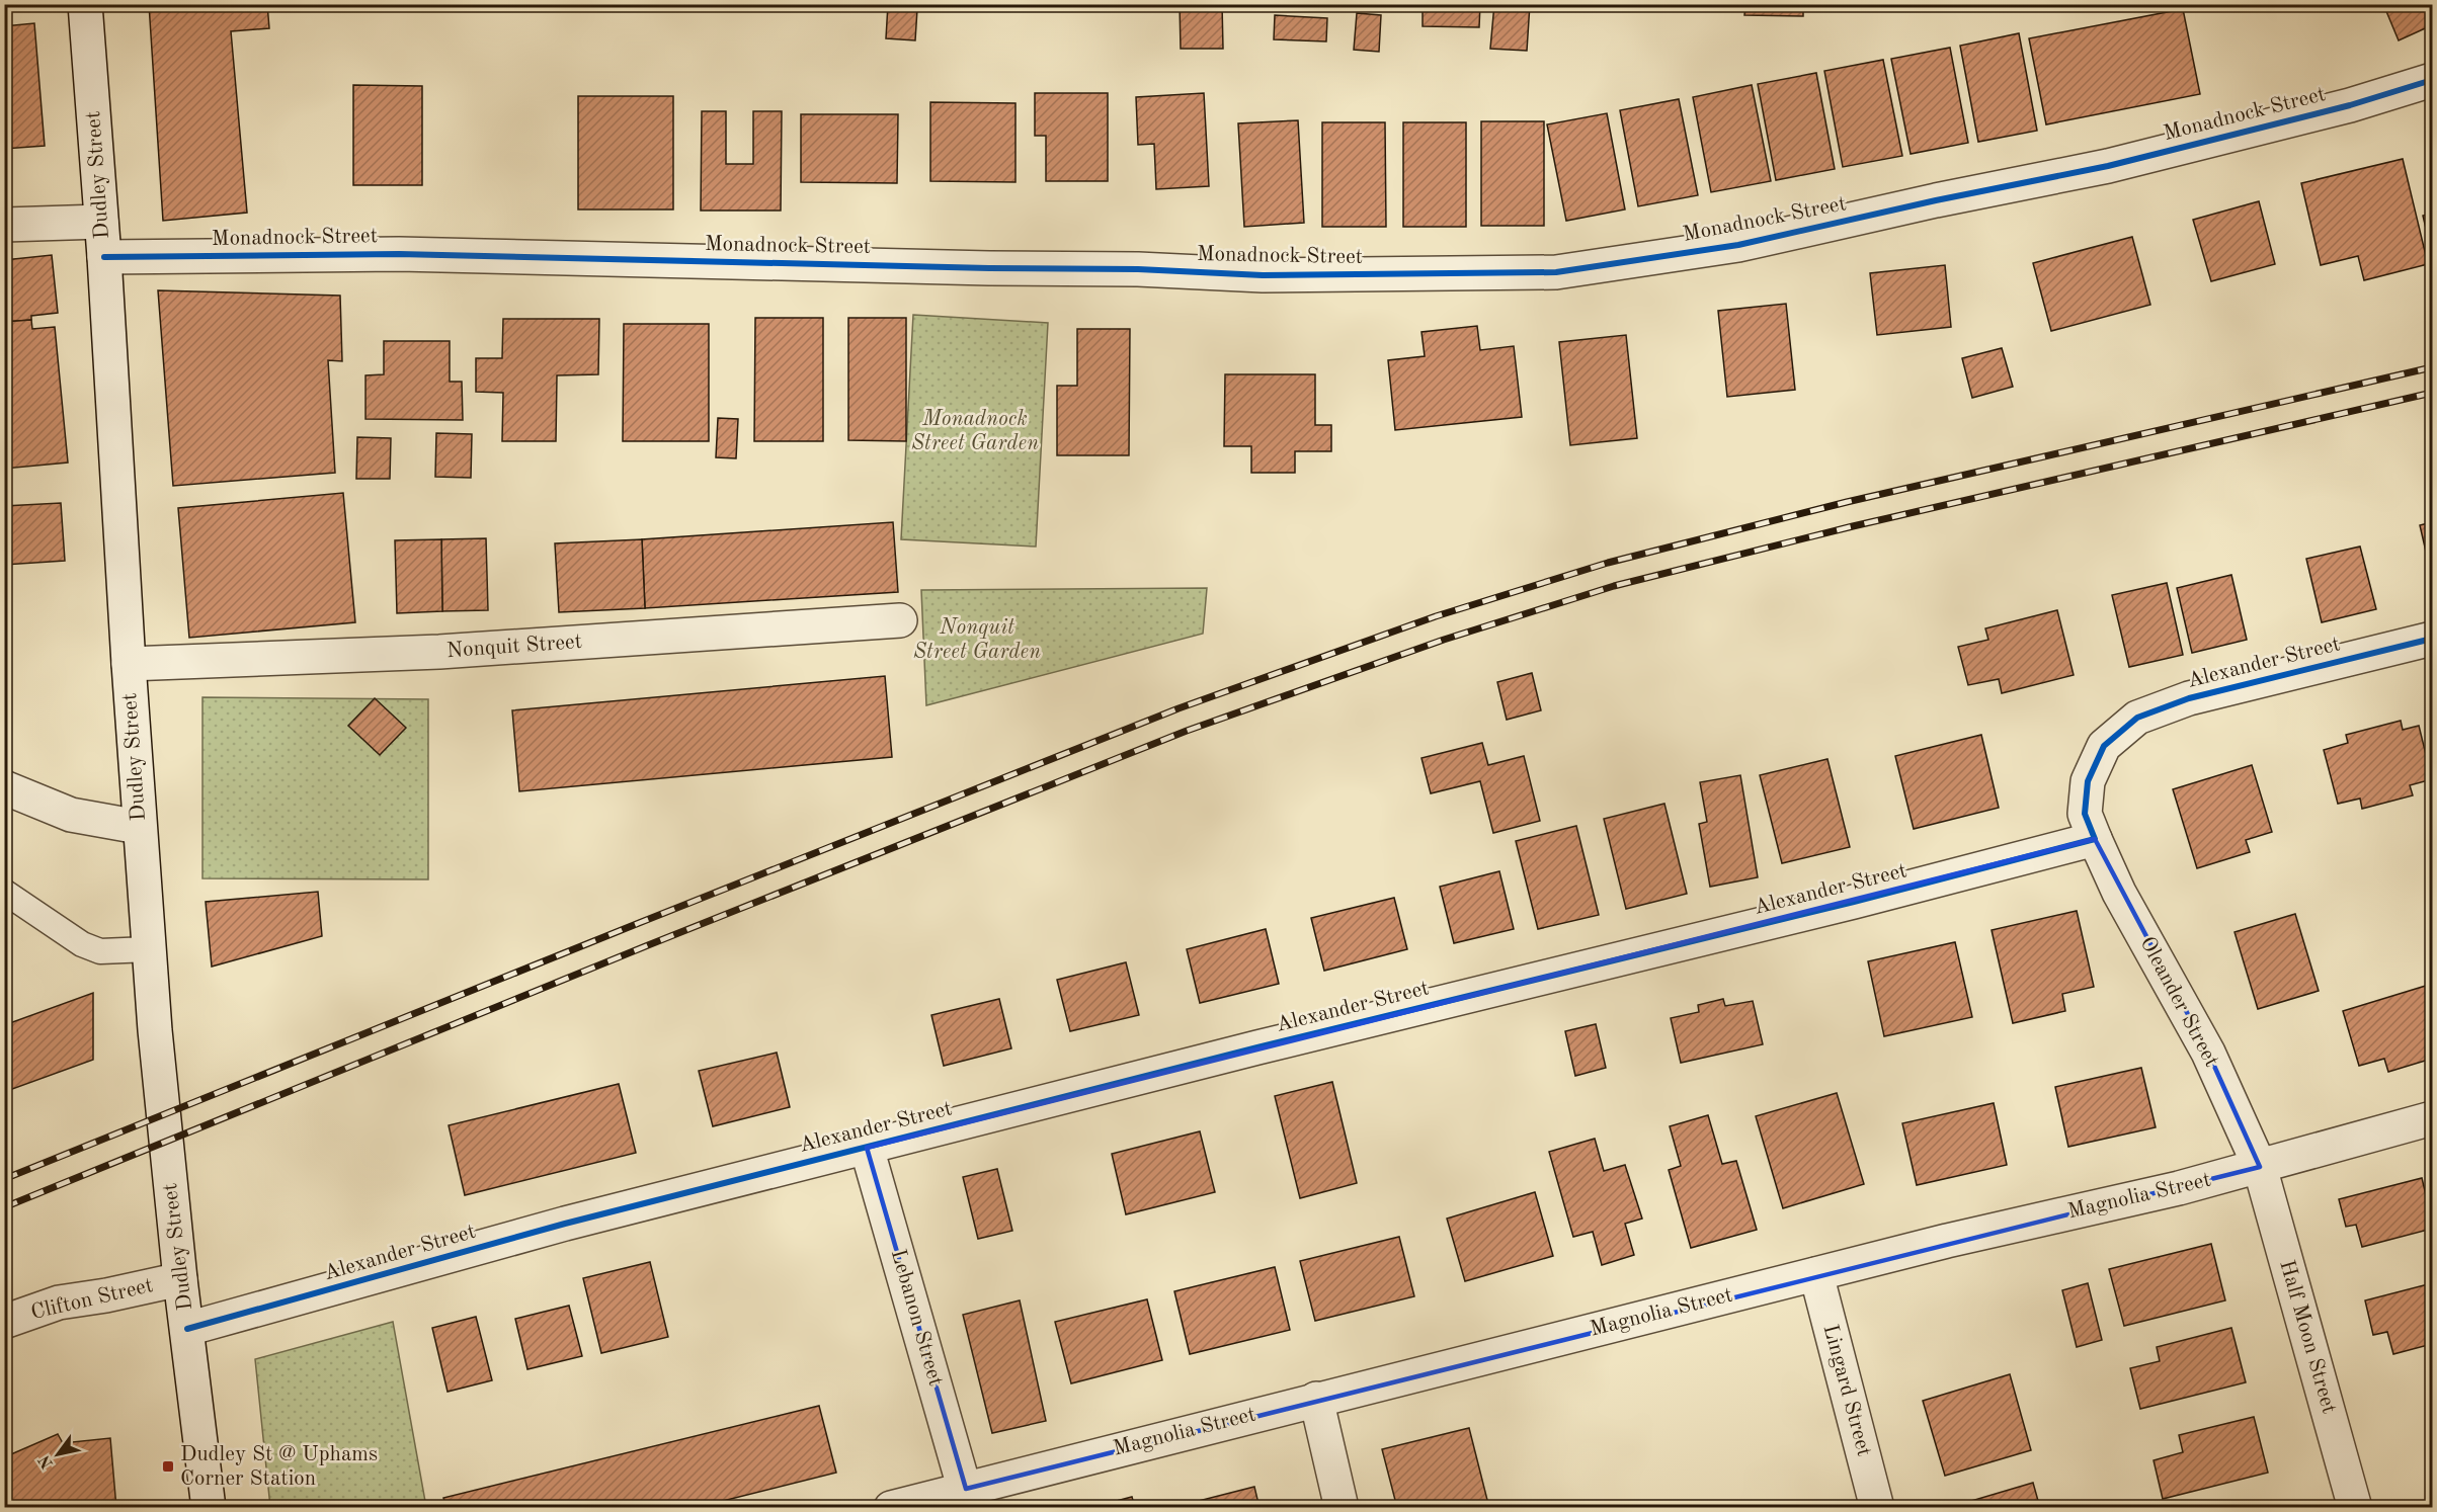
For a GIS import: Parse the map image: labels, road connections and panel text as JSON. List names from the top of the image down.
{
  "streets": {
    "street": [
      "Monadnock Street",
      "Dudley Street",
      "Nonquit Street",
      "Alexander Street",
      "Oleander Street",
      "Magnolia Street",
      "Clifton Street",
      "Lebanon Street",
      "Half Moon Street",
      "Lingard Street"
    ]
  },
  "crossings": [
    ["Monadnock Street", "Dudley Street"],
    ["Dudley Street", "Nonquit Street"],
    ["Dudley Street", "Alexander Street"],
    ["Dudley Street", "Clifton Street"],
    ["Alexander Street", "Oleander Street"],
    ["Alexander Street", "Lebanon Street"],
    ["Oleander Street", "Magnolia Street"],
    ["Oleander Street", "Half Moon Street"],
    ["Magnolia Street", "Lebanon Street"],
    ["Magnolia Street", "Half Moon Street"],
    ["Magnolia Street", "Lingard Street"]
  ],
  "parks": ["Monadnock Street Garden", "Nonquit Street Garden"],
  "places": {
    "transit": ["Dudley St @ Uphams Corner Station"]
  },
  "north": "bottom left"
}
